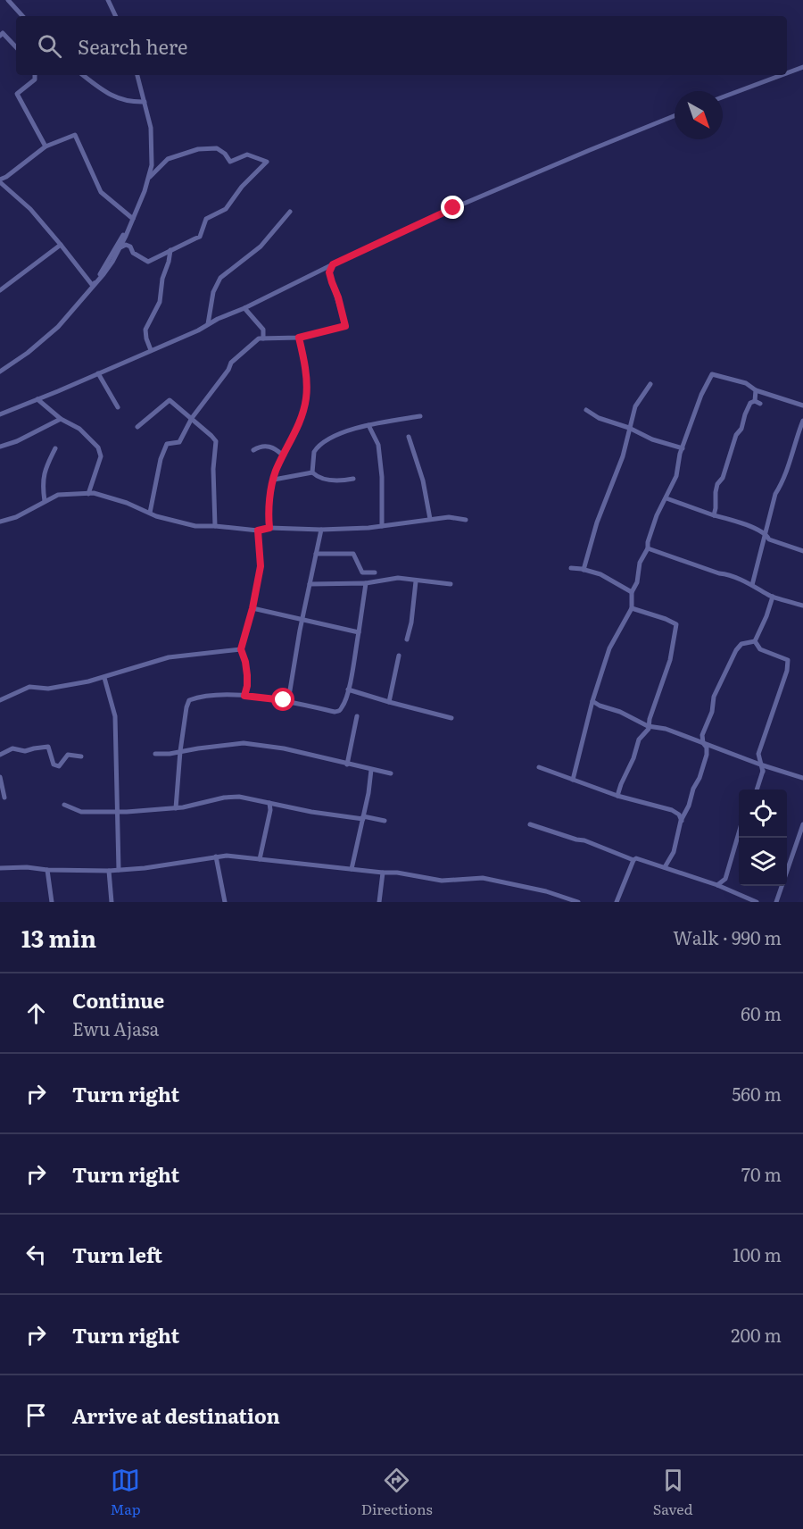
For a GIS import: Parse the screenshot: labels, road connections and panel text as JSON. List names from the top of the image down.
{
  "north": "bottom right",
  "page": {
    "search": "Search here",
    "heading": ["13 min", "Walk · 990 m"],
    "list": [
      ["Continue", "Ewu Ajasa", "60 m"],
      ["Turn right", "560 m"],
      ["Turn right", "70 m"],
      ["Turn left", "100 m"],
      ["Turn right", "200 m"],
      "Arrive at destination"
    ],
    "nav": ["Map", "Directions", "Saved"]
  }
}
